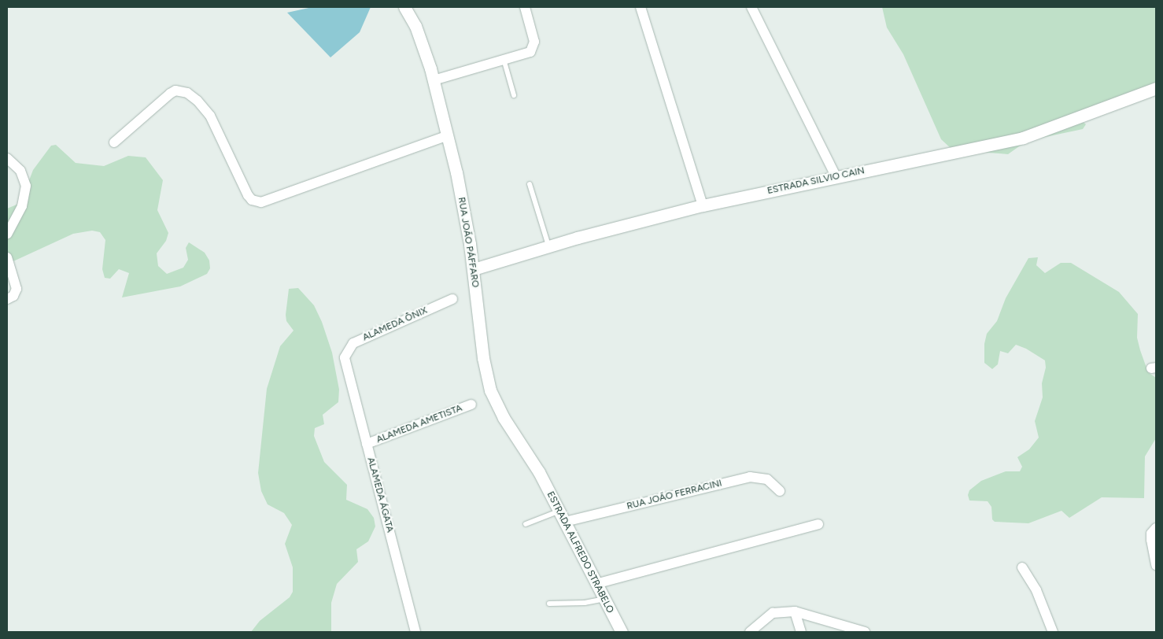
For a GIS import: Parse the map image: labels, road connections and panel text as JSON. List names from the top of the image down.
{
  "streets": {
    "street": [
      "ESTRADA SILVIO CAIN",
      "RUA JOÃO PÁFFARO",
      "ALAMEDA ÔNIX",
      "ALAMEDA AMETISTA",
      "ALAMEDA ÁGATA",
      "RUA JOÃO FERRACINI",
      "ESTRADA ALFREDO STRABELO"
    ]
  },
  "crossings": [
    ["ESTRADA SILVIO CAIN", "RUA JOÃO PÁFFARO"],
    ["RUA JOÃO PÁFFARO", "ESTRADA ALFREDO STRABELO"],
    ["ALAMEDA ÔNIX", "ALAMEDA ÁGATA"],
    ["ALAMEDA AMETISTA", "ALAMEDA ÁGATA"],
    ["RUA JOÃO FERRACINI", "ESTRADA ALFREDO STRABELO"]
  ]
}
